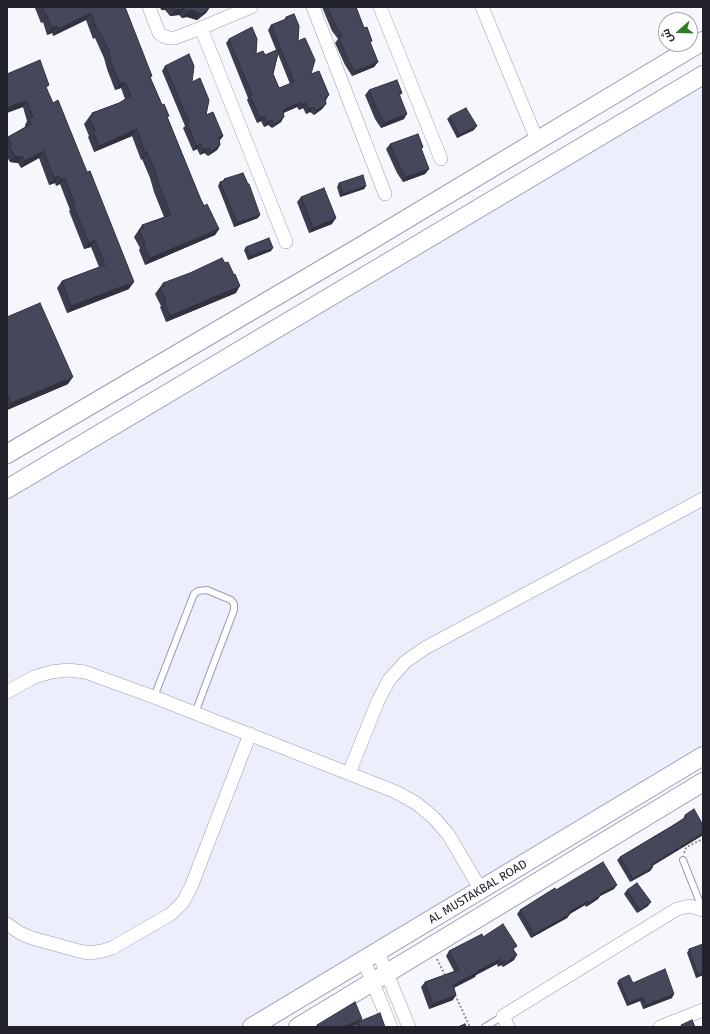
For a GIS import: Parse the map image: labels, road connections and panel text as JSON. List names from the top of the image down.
{
  "streets": {
    "street": ["AL MUSTAKBAL ROAD"]
  },
  "north": "left"
}
